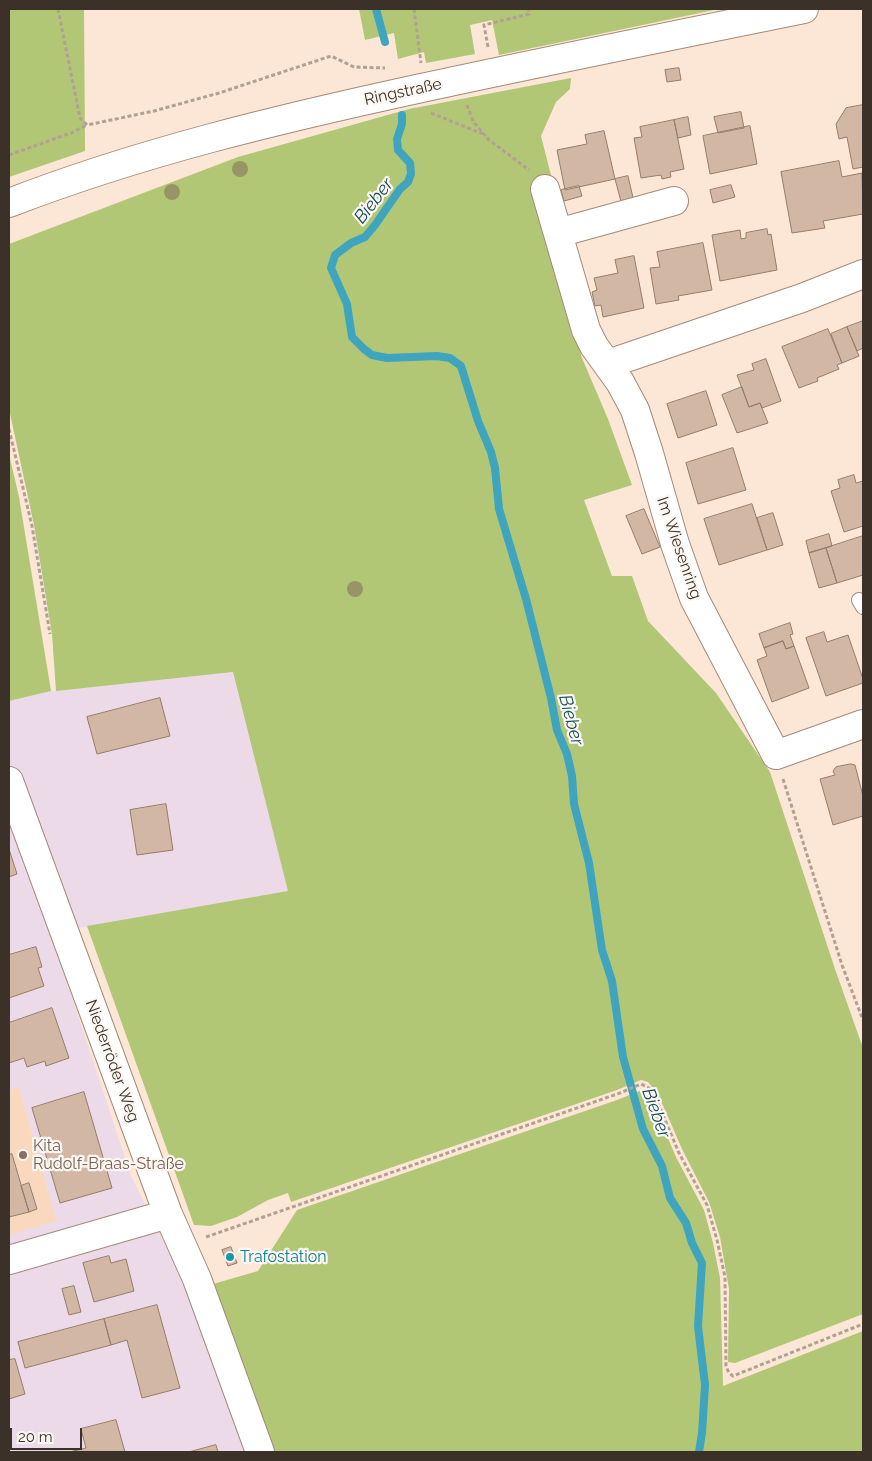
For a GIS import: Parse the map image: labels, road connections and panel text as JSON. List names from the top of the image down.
{
  "streets": {
    "street": ["Ringstraße", "Im Wiesenring", "Niederröder Weg"]
  },
  "water": ["Bieber"],
  "places": ["Kita Rudolf-Braas-Straße", "Trafostation"],
  "scale_bar": "20 m"
}
